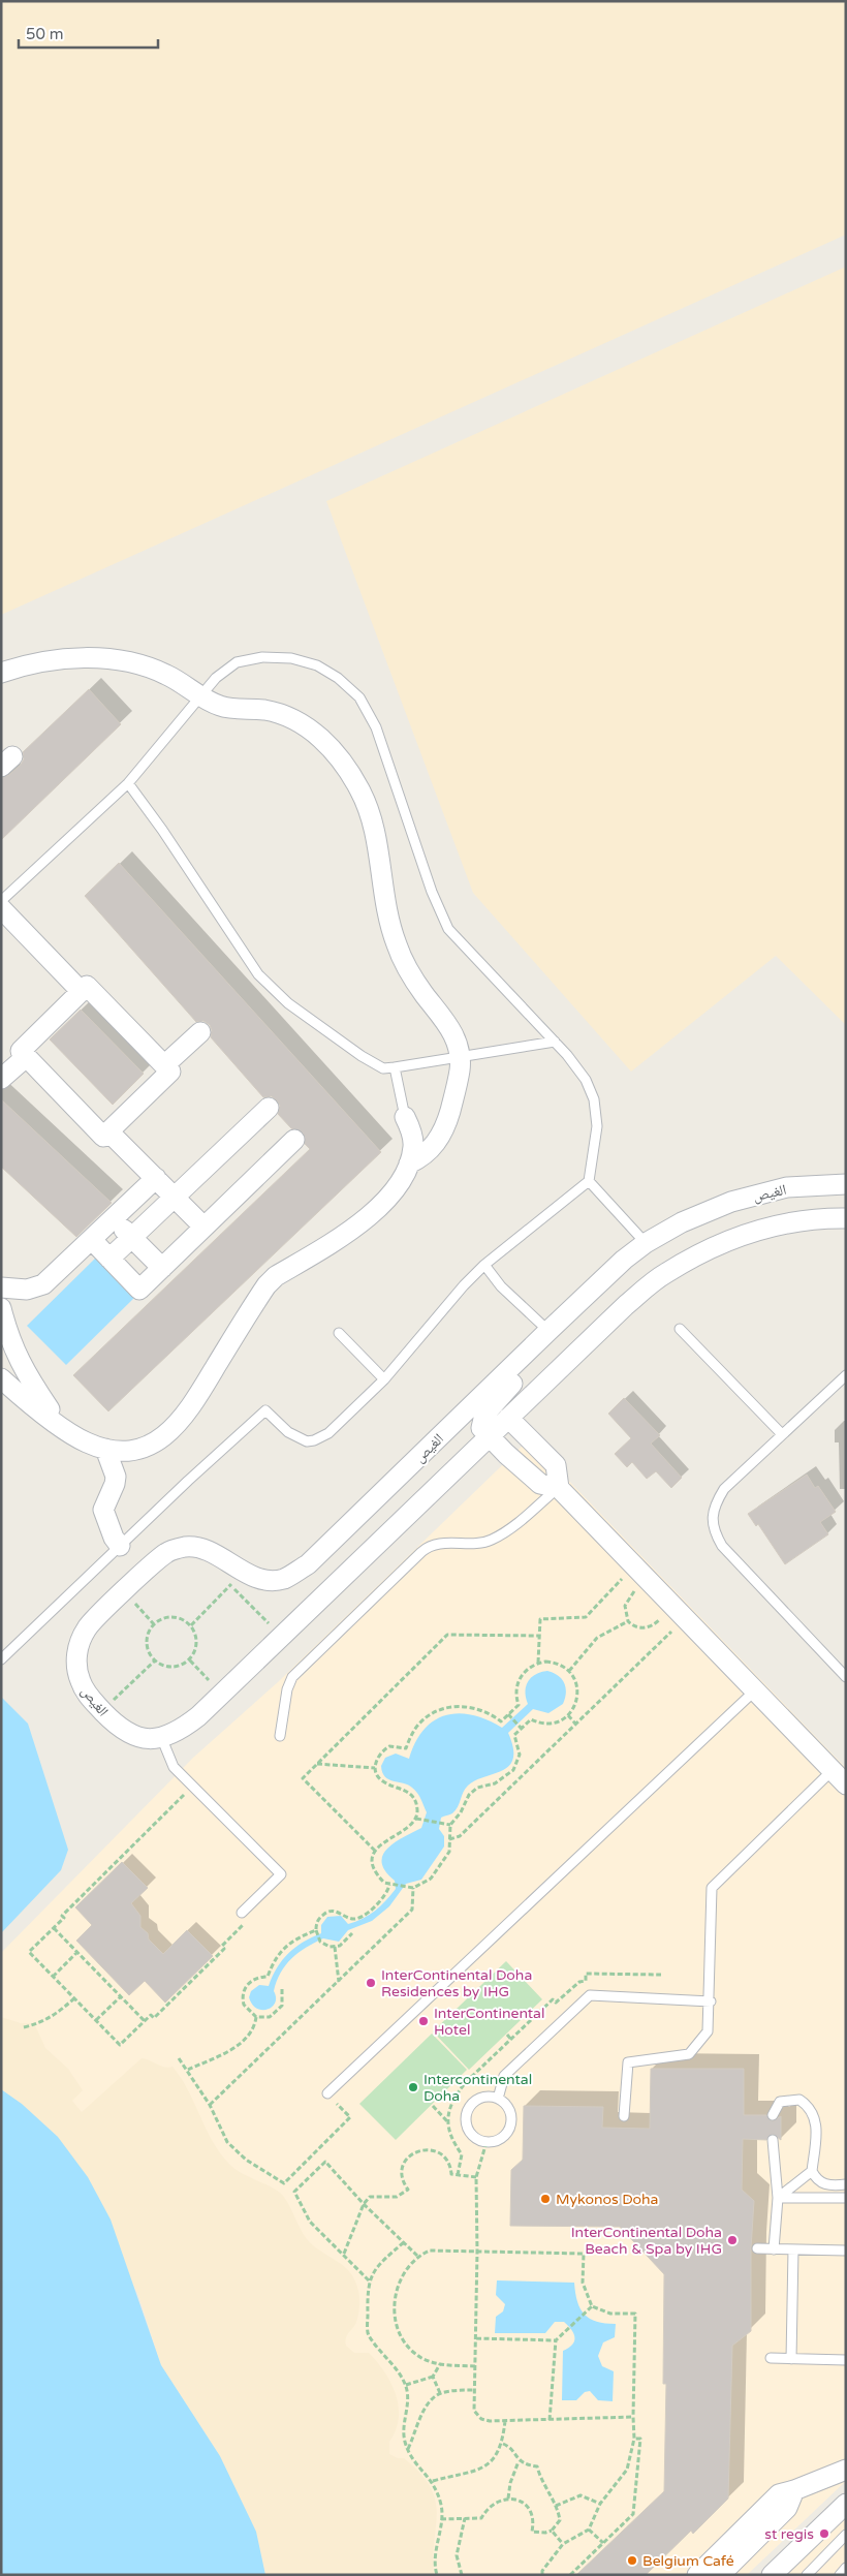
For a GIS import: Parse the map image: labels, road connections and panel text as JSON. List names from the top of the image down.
{
  "streets": {
    "street": ["الغيص"]
  },
  "places": [
    "InterContinental Doha Residences by IHG",
    "InterContinental Hotel",
    "Intercontinental Doha",
    "Mykonos Doha",
    "InterContinental Doha Beach & Spa by IHG",
    "st regis",
    "Belgium Café"
  ],
  "scale_bar": "50 m"
}
